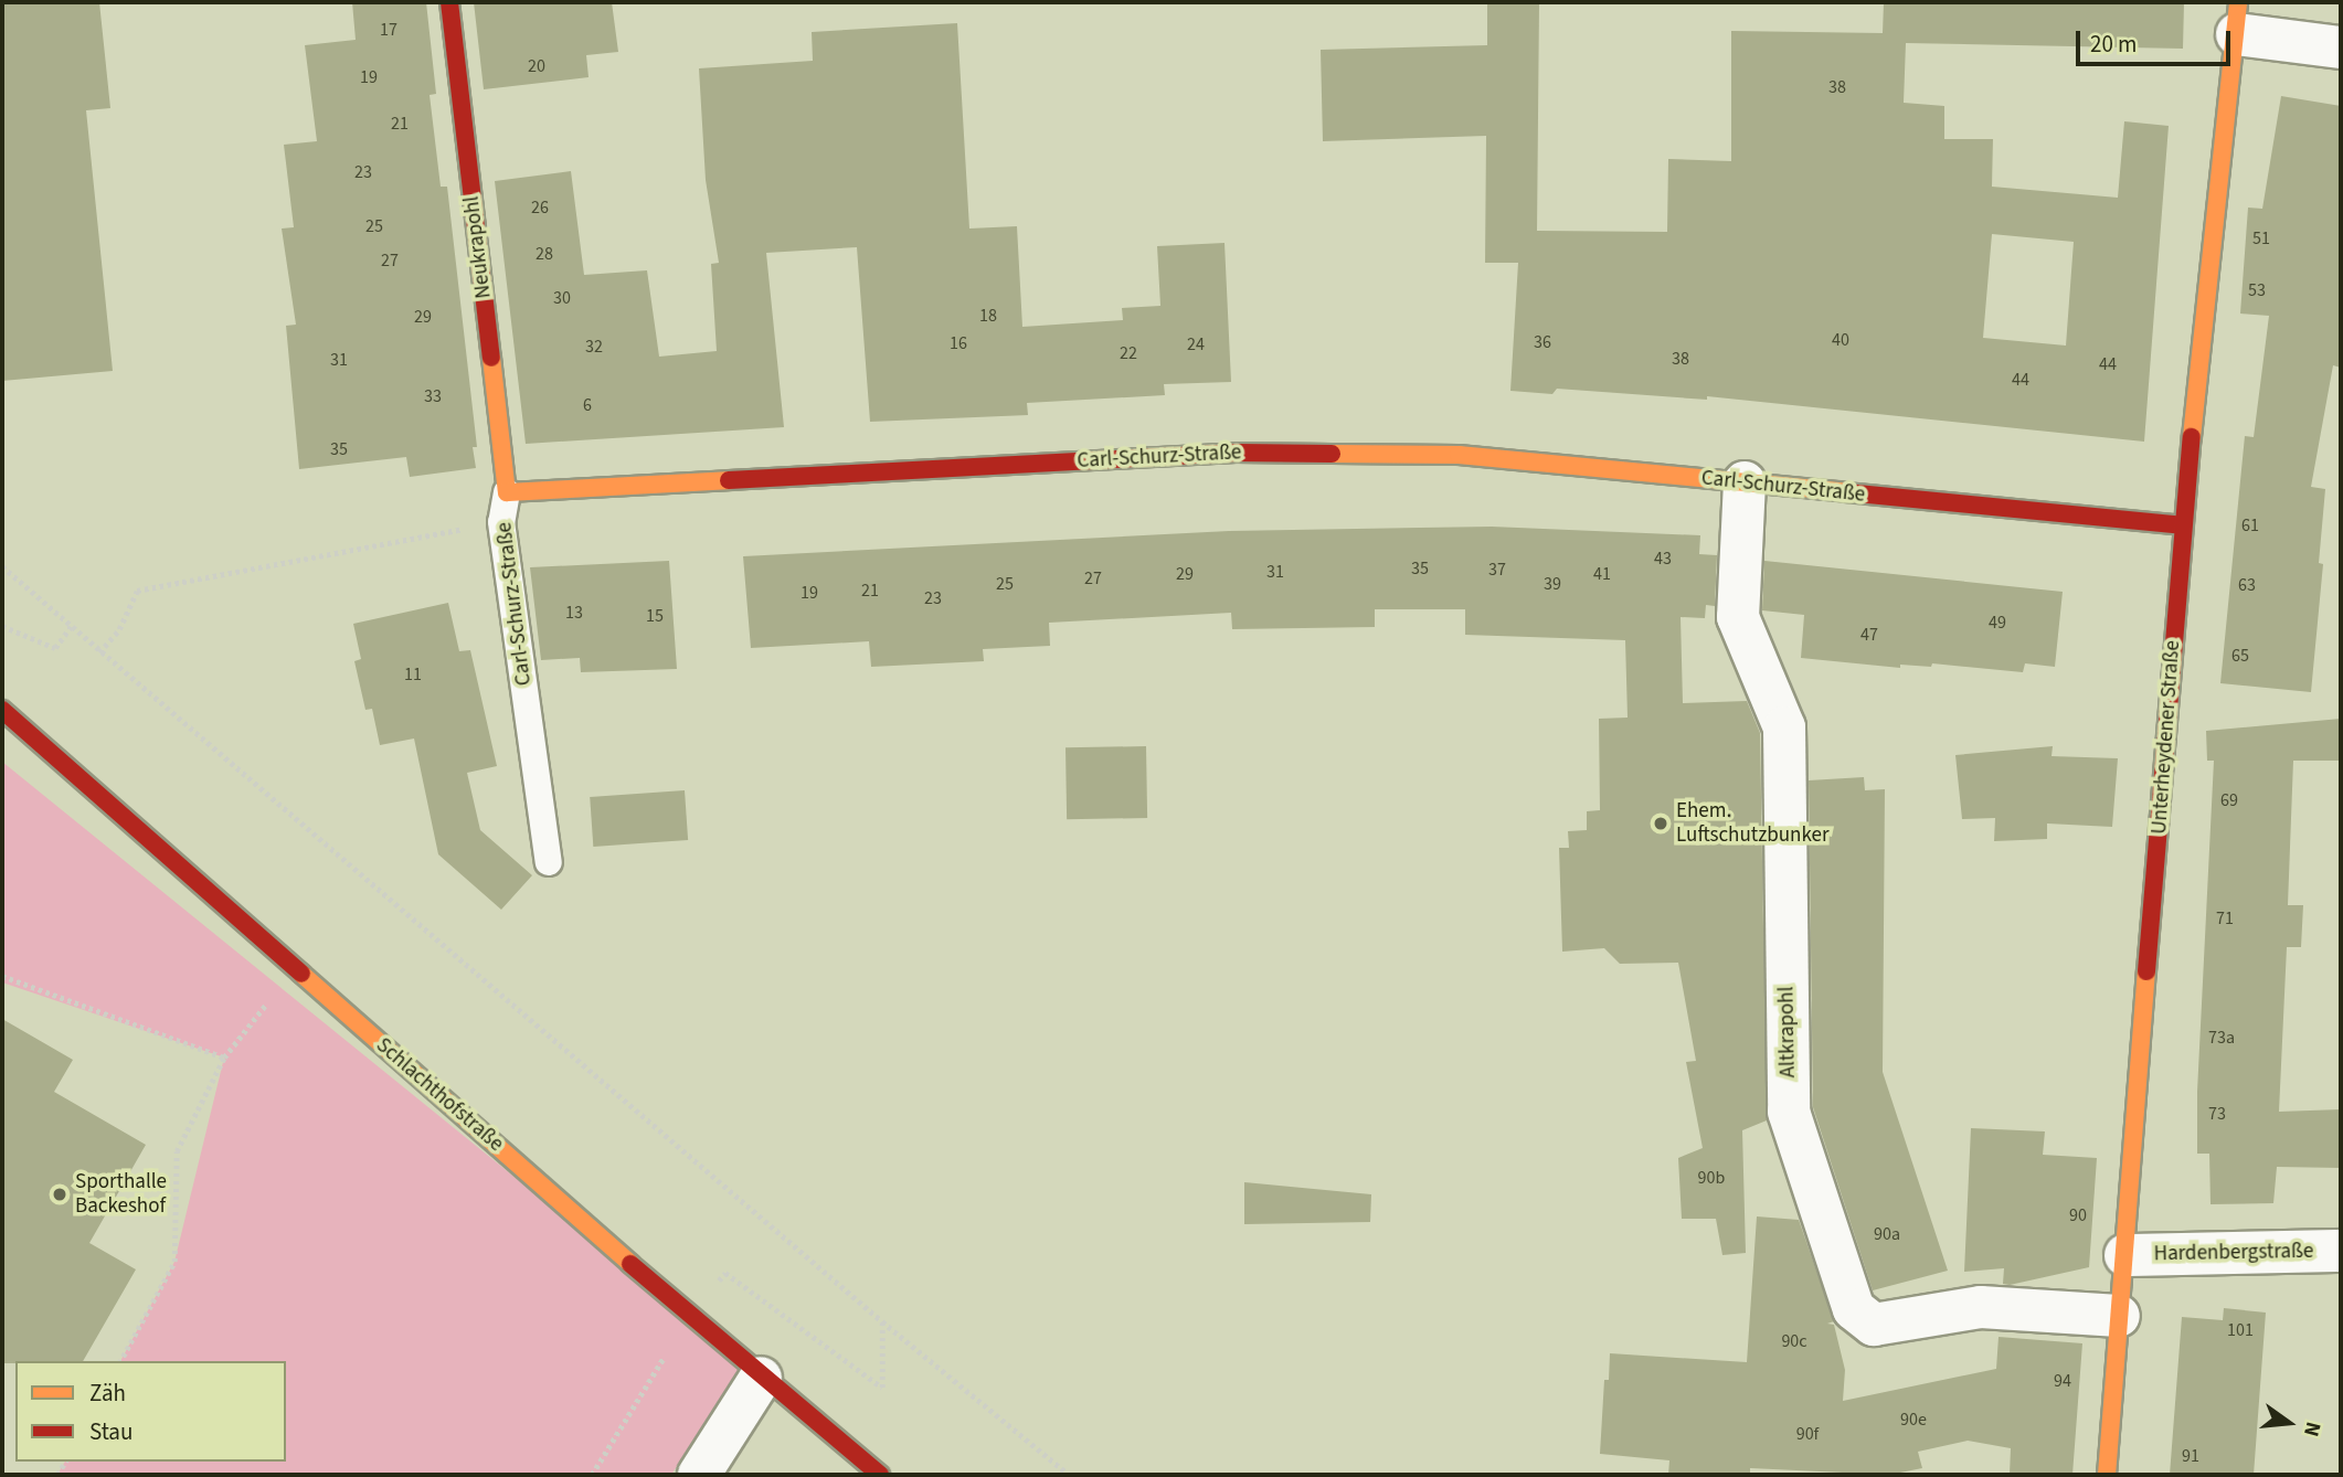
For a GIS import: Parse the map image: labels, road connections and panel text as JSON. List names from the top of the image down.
{
  "streets": {
    "street": [
      "Neukrapohl",
      "Carl-Schurz-Straße",
      "Unterheydener Straße",
      "Altkrapohl",
      "Schlachthofstraße",
      "Hardenbergstraße"
    ]
  },
  "crossings": [
    ["Neukrapohl", "Carl-Schurz-Straße"],
    ["Carl-Schurz-Straße", "Unterheydener Straße"],
    ["Carl-Schurz-Straße", "Altkrapohl"],
    ["Unterheydener Straße", "Altkrapohl"],
    ["Unterheydener Straße", "Hardenbergstraße"]
  ],
  "places": ["Ehem. Luftschutzbunker", "Sporthalle Backeshof"],
  "house_numbers": [
    "17",
    "20",
    "19",
    "38",
    "21",
    "23",
    "26",
    "25",
    "51",
    "28",
    "27",
    "53",
    "30",
    "18",
    "29",
    "40",
    "36",
    "16",
    "24",
    "32",
    "22",
    "38",
    "31",
    "44",
    "44",
    "33",
    "6",
    "35",
    "61",
    "43",
    "35",
    "37",
    "31",
    "29",
    "41",
    "27",
    "25",
    "39",
    "63",
    "21",
    "19",
    "23",
    "13",
    "15",
    "49",
    "47",
    "65",
    "11",
    "69",
    "71",
    "73a",
    "73",
    "90b",
    "90",
    "90a",
    "101",
    "90c",
    "94",
    "90e",
    "90f",
    "91"
  ],
  "legend": ["Zäh", "Stau"],
  "scale_bar": "20 m",
  "north": "right"
}
